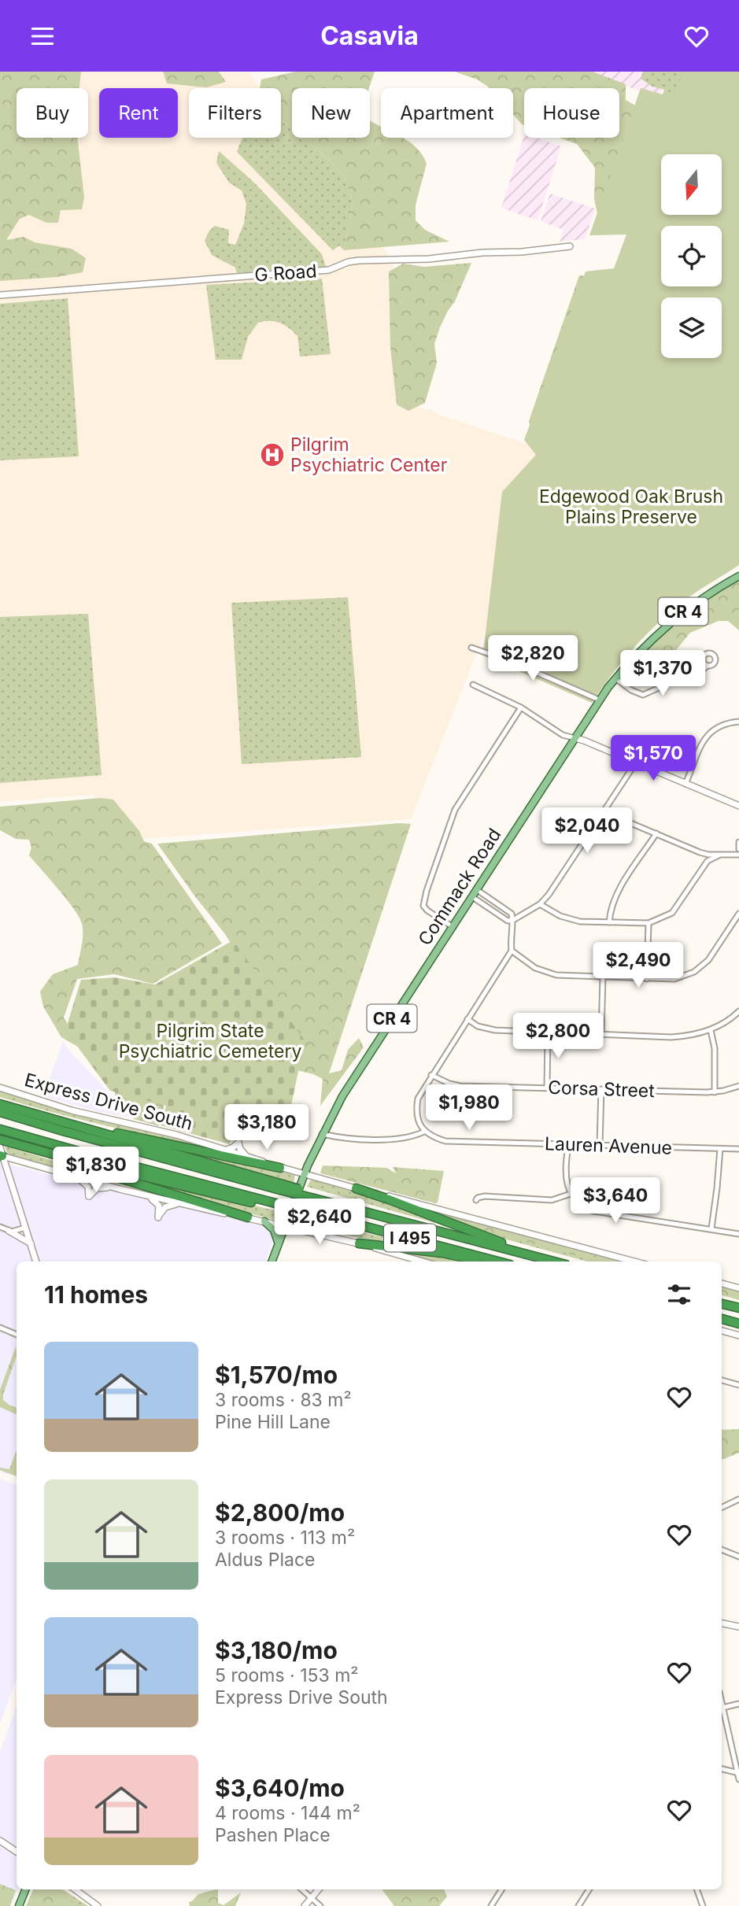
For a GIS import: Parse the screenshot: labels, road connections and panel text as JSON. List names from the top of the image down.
{
  "streets": {
    "highway": ["Express Drive South", "I 495"],
    "main road": ["G Road", "CR 4", "Commack Road"],
    "street": ["Corsa Street", "Lauren Avenue"]
  },
  "crossings": [
    ["Commack Road", "Express Drive South"]
  ],
  "parks": ["Edgewood Oak Brush Plains Preserve", "Pilgrim State Psychiatric Cemetery"],
  "places": {
    "hospital": ["Pilgrim Psychiatric Center"]
  },
  "north": "bottom",
  "page": {
    "header": "Casavia",
    "chip": [
      "Buy",
      "Rent",
      "Filters",
      "New",
      "Apartment",
      "House"
    ],
    "price": [
      "$2,820",
      "$1,370",
      "$1,570",
      "$2,040",
      "$2,490",
      "$2,800",
      "$1,980",
      "$3,180",
      "$1,830",
      "$3,640",
      "$2,640"
    ],
    "heading": "11 homes",
    "list": [
      {
        "name": "$1,570/mo",
        "note": "3 rooms · 83 m² · Pine Hill Lane"
      },
      {
        "name": "$2,800/mo",
        "note": "3 rooms · 113 m² · Aldus Place"
      },
      {
        "name": "$3,180/mo",
        "note": "5 rooms · 153 m² · Express Drive South"
      },
      {
        "name": "$3,640/mo",
        "note": "4 rooms · 144 m² · Pashen Place"
      }
    ]
  }
}
